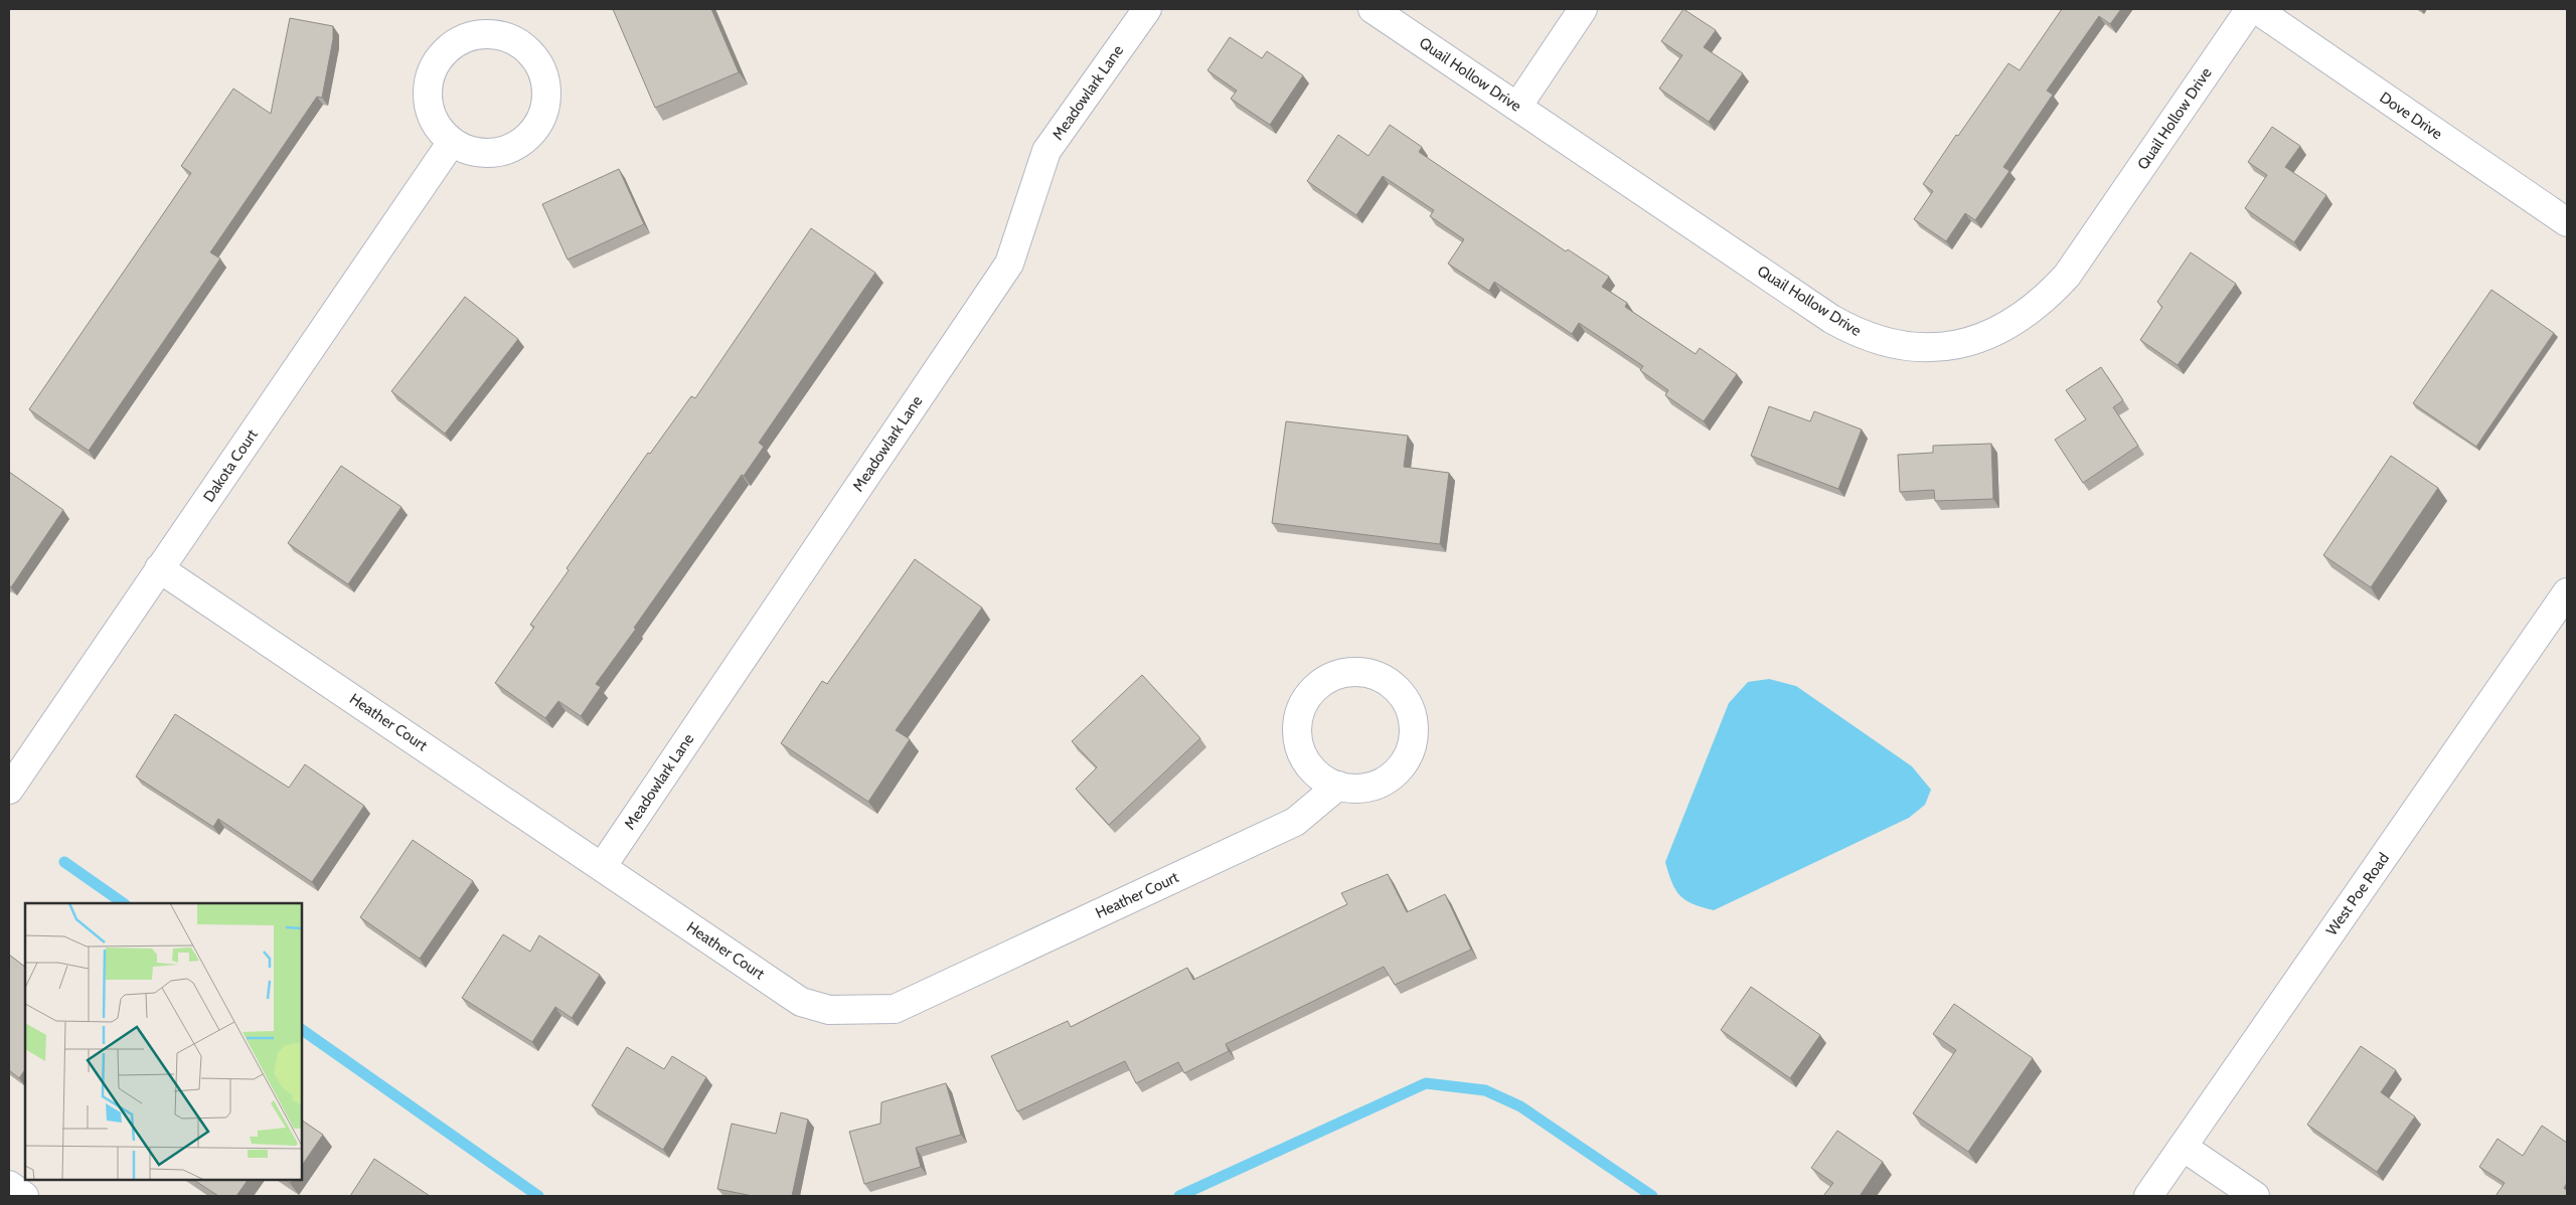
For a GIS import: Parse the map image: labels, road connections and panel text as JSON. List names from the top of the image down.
{
  "streets": {
    "street": [
      "Quail Hollow Drive",
      "Meadowlark Lane",
      "Dove Drive",
      "Dakota Court",
      "Heather Court",
      "West Poe Road"
    ]
  },
  "crossings": [
    ["Meadowlark Lane", "Heather Court"],
    ["Dakota Court", "Heather Court"]
  ]
}
